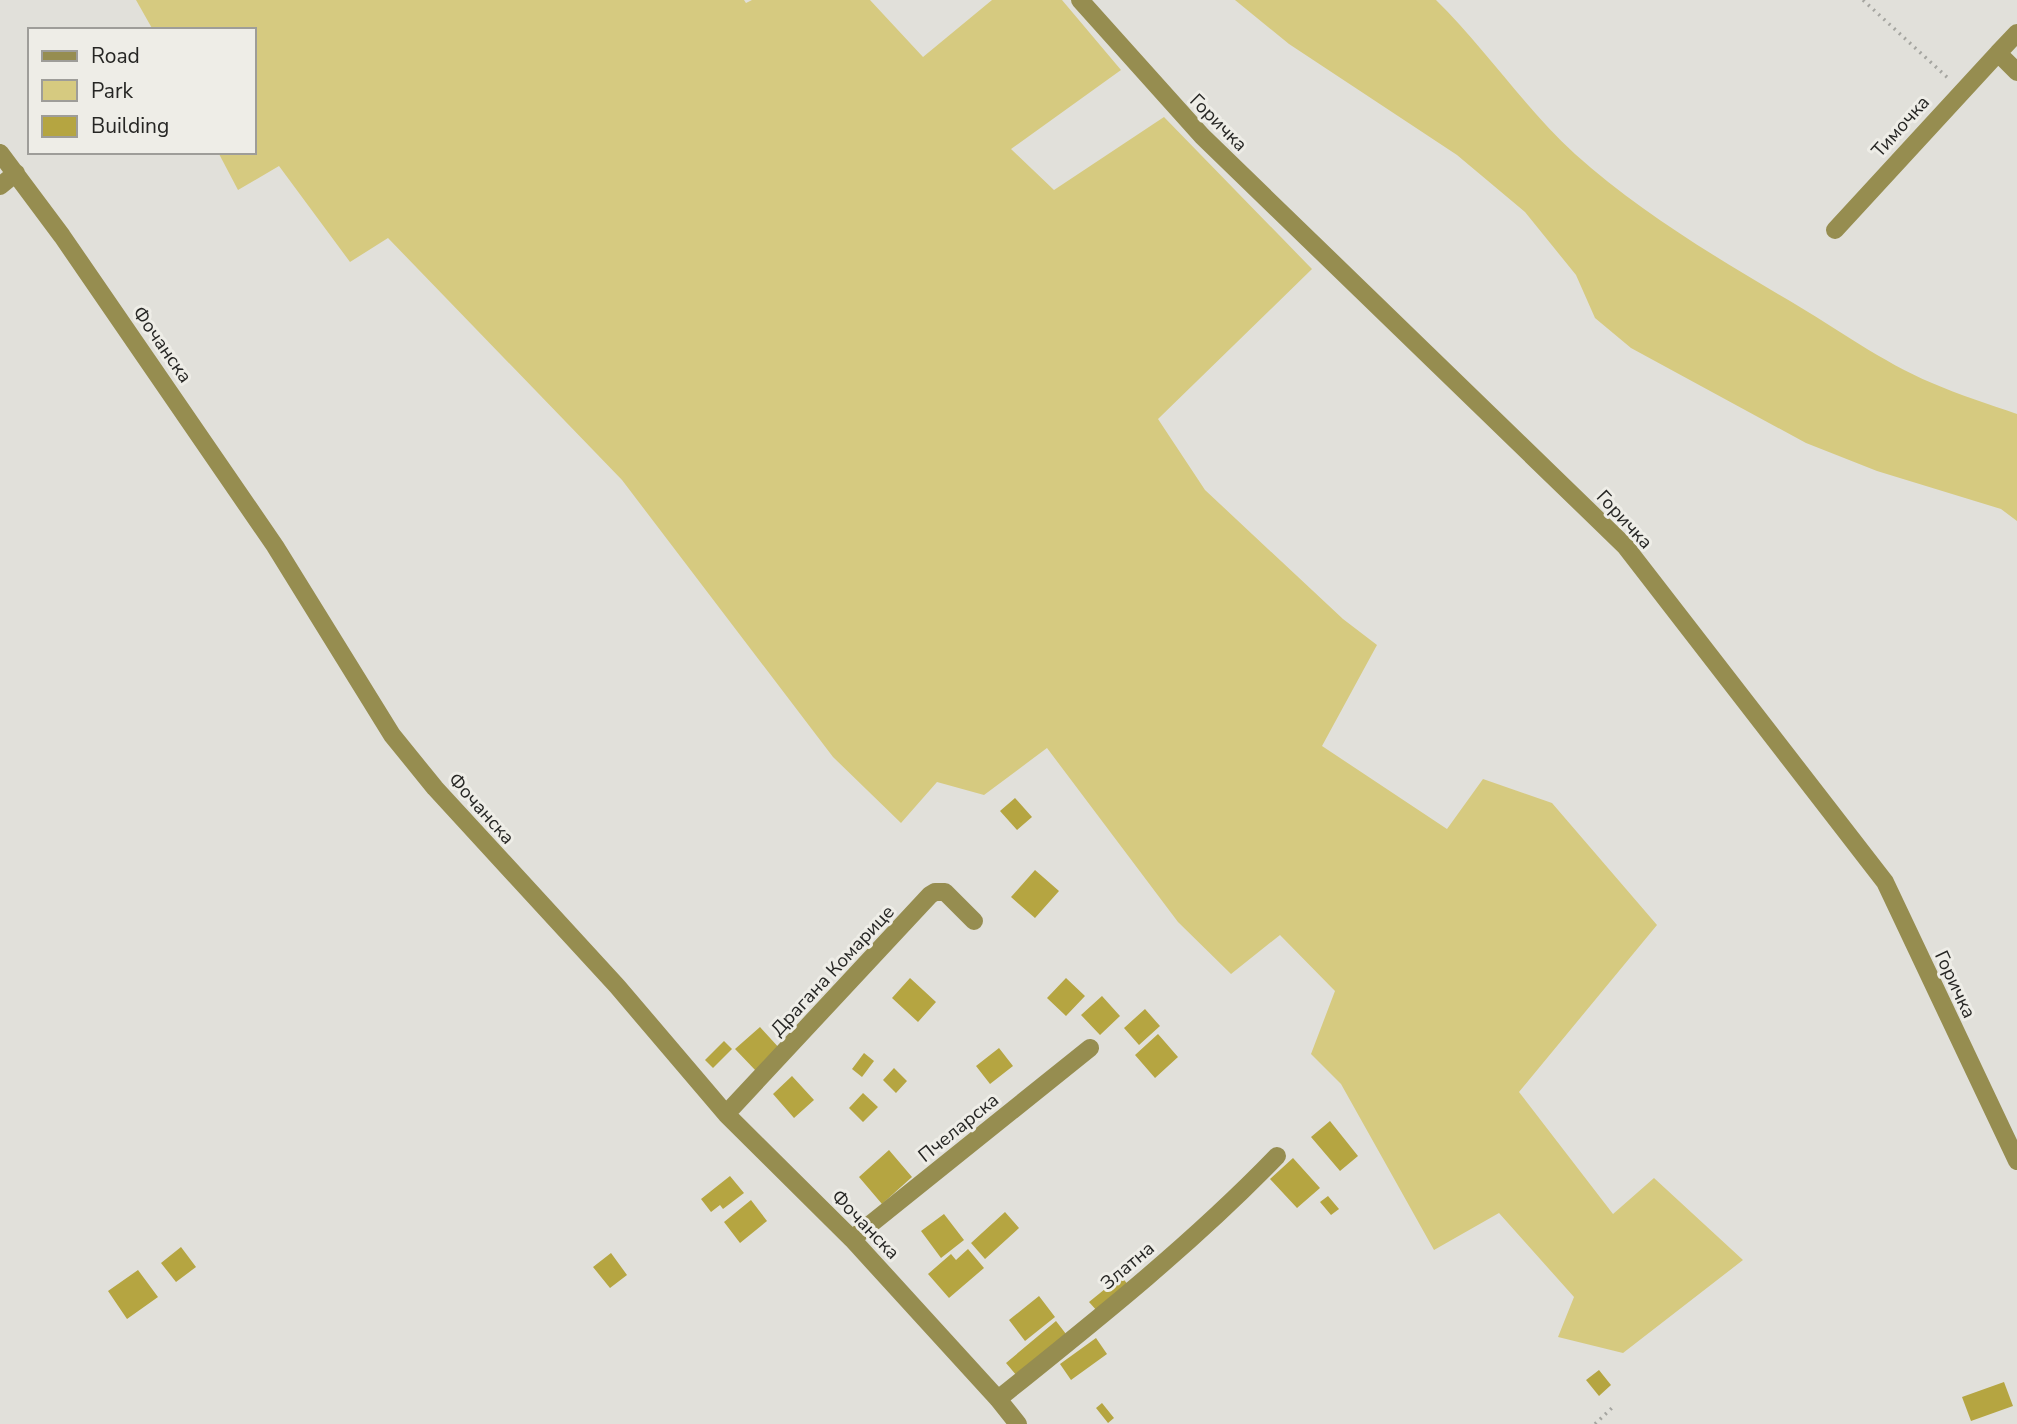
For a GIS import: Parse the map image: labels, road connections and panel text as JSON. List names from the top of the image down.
{
  "streets": {
    "street": [
      "Горичка",
      "Тимочка",
      "Фочанска",
      "Драгана Комарице",
      "Пчеларска",
      "Златна"
    ]
  },
  "crossings": [
    ["Фочанска", "Драгана Комарице"],
    ["Фочанска", "Пчеларска"],
    ["Фочанска", "Златна"]
  ],
  "legend": ["Road", "Park", "Building"]
}
